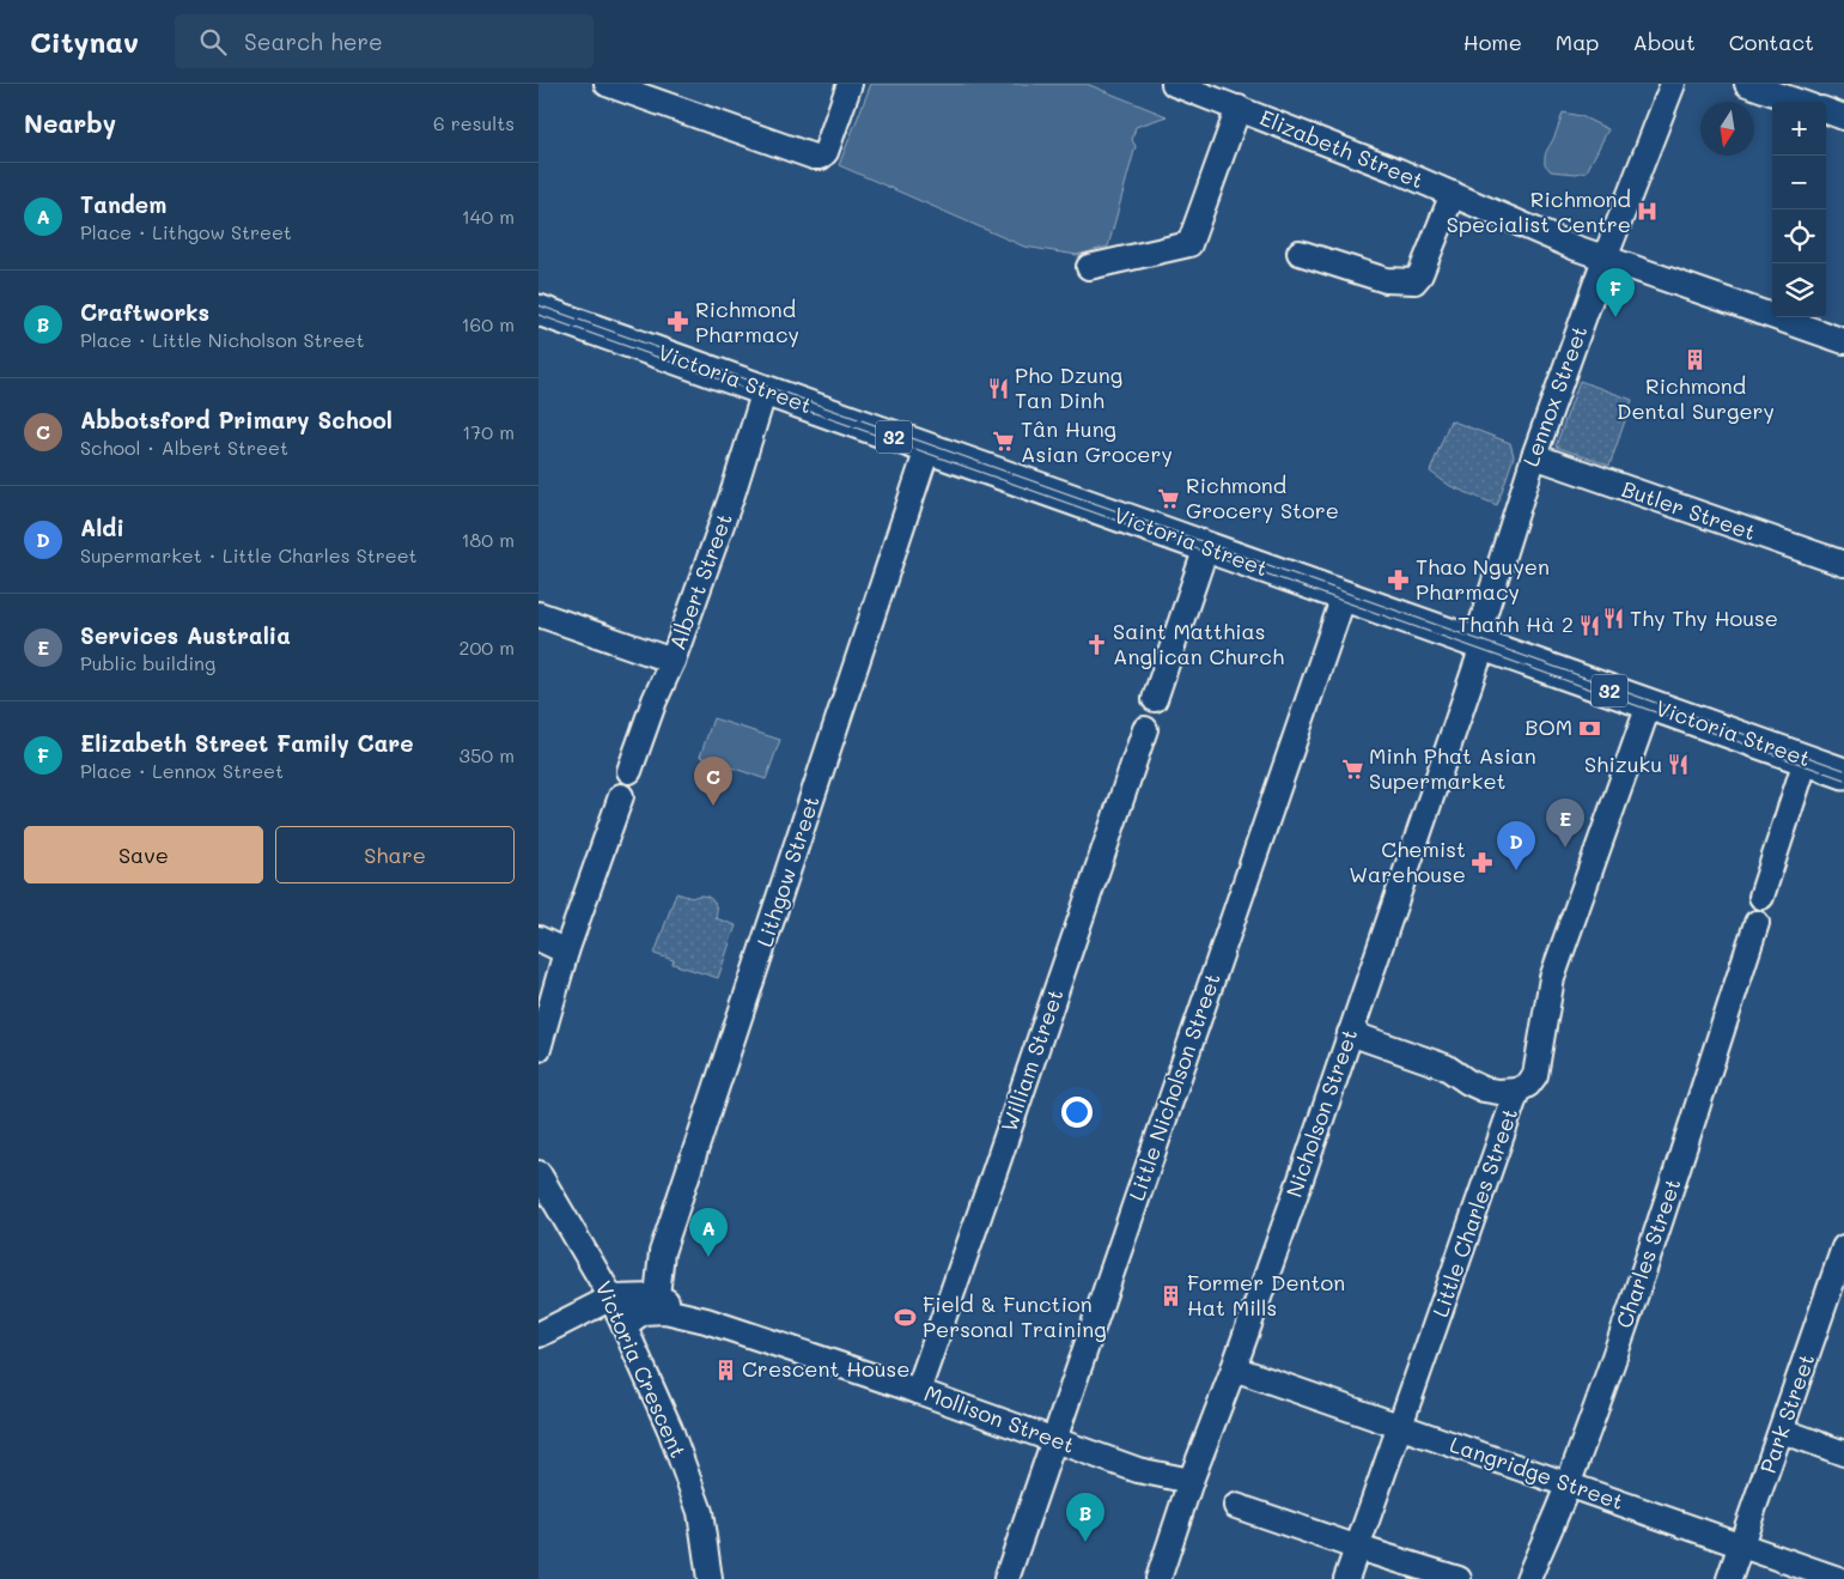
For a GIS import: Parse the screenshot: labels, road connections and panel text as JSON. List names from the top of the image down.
{
  "streets": {
    "main road": ["Victoria Street", "32"],
    "street": [
      "Elizabeth Street",
      "Lennox Street",
      "Butler Street",
      "Albert Street",
      "Lithgow Street",
      "William Street",
      "Little Nicholson Street",
      "Nicholson Street",
      "Little Charles Street",
      "Charles Street",
      "Victoria Crescent",
      "Park Street",
      "Mollison Street",
      "Langridge Street"
    ]
  },
  "crossings": [
    ["Elizabeth Street", "Lennox Street"],
    ["Victoria Street", "Lennox Street"],
    ["Victoria Street", "32"],
    ["Victoria Street", "Albert Street"],
    ["Victoria Street", "Lithgow Street"],
    ["Victoria Street", "Little Nicholson Street"],
    ["Victoria Street", "Nicholson Street"],
    ["Lennox Street", "32"],
    ["Lennox Street", "Butler Street"],
    ["Lennox Street", "Nicholson Street"],
    ["32", "Nicholson Street"],
    ["32", "Little Charles Street"],
    ["Lithgow Street", "Mollison Street"],
    ["William Street", "Mollison Street"],
    ["Little Nicholson Street", "Mollison Street"],
    ["Nicholson Street", "Mollison Street"],
    ["Nicholson Street", "Langridge Street"],
    ["Little Charles Street", "Langridge Street"],
    ["Charles Street", "Langridge Street"],
    ["Victoria Crescent", "Mollison Street"],
    ["Park Street", "Langridge Street"]
  ],
  "places": {
    "hospital": ["Richmond Specialist Centre"],
    "pharmacy": ["Richmond Pharmacy", "Thao Nguyen Pharmacy", "Chemist Warehouse"],
    "building": ["Richmond Dental Surgery", "Former Denton Hat Mills", "Crescent House"],
    "restaurant": [
      "Pho Dzung Tan Dinh",
      "Thy Thy House",
      "Thanh Hà 2",
      "Shizuku"
    ],
    "supermarket": ["Tân Hung Asian Grocery", "Richmond Grocery Store", "Minh Phat Asian Supermarket"],
    "church": ["Saint Matthias Anglican Church"],
    "bank": ["BOM"],
    "sports": ["Field & Function Personal Training"]
  },
  "north": "bottom",
  "page": {
    "header": "Citynav",
    "search": "Search here",
    "nav": [
      "Home",
      "Map",
      "About",
      "Contact"
    ],
    "heading": ["Nearby", "6 results"],
    "map_buttons": ["+", "−"],
    "list": [
      {
        "mark": "A",
        "name": "Tandem",
        "note": "Place · Lithgow Street",
        "value": "140 m"
      },
      {
        "mark": "B",
        "name": "Craftworks",
        "note": "Place · Little Nicholson Street",
        "value": "160 m"
      },
      {
        "mark": "C",
        "name": "Abbotsford Primary School",
        "note": "School · Albert Street",
        "value": "170 m"
      },
      {
        "mark": "D",
        "name": "Aldi",
        "note": "Supermarket · Little Charles Street",
        "value": "180 m"
      },
      {
        "mark": "E",
        "name": "Services Australia",
        "note": "Public building",
        "value": "200 m"
      },
      {
        "mark": "F",
        "name": "Elizabeth Street Family Care",
        "note": "Place · Lennox Street",
        "value": "350 m"
      }
    ],
    "pins": [
      "F",
      "C",
      "E",
      "D",
      "A",
      "B"
    ],
    "buttons": ["Save", "Share"]
  }
}
